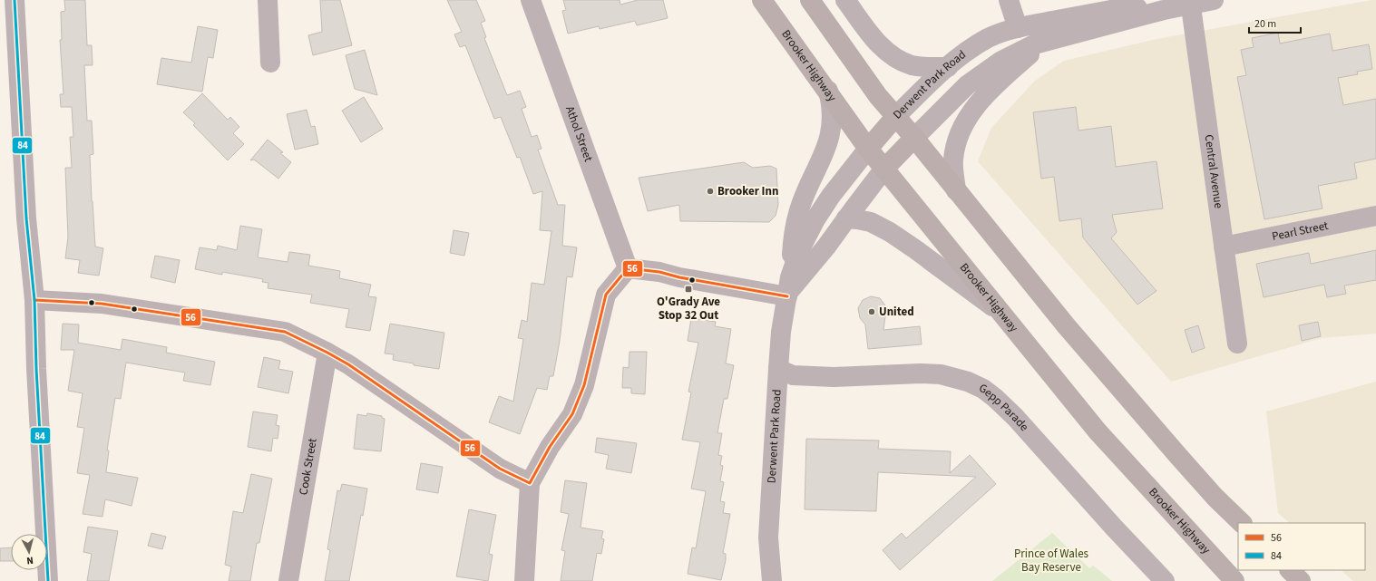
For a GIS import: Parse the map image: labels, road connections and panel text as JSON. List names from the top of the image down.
{
  "streets": {
    "highway": ["Brooker Highway", "Derwent Park Road"],
    "street": [
      "Athol Street",
      "Central Avenue",
      "Pearl Street",
      "Gepp Parade",
      "Cook Street"
    ]
  },
  "crossings": [
    ["Brooker Highway", "Derwent Park Road"],
    ["Derwent Park Road", "Central Avenue"],
    ["Derwent Park Road", "Gepp Parade"],
    ["Central Avenue", "Pearl Street"]
  ],
  "parks": ["Prince of Wales Bay Reserve"],
  "places": {
    "other": ["Brooker Inn", "United"],
    "transit": ["O'Grady Ave Stop 32 Out"]
  },
  "lines": ["transit line 84", "transit line 56"],
  "legend": ["56", "84"],
  "scale_bar": "20 m",
  "north": "bottom"
}
